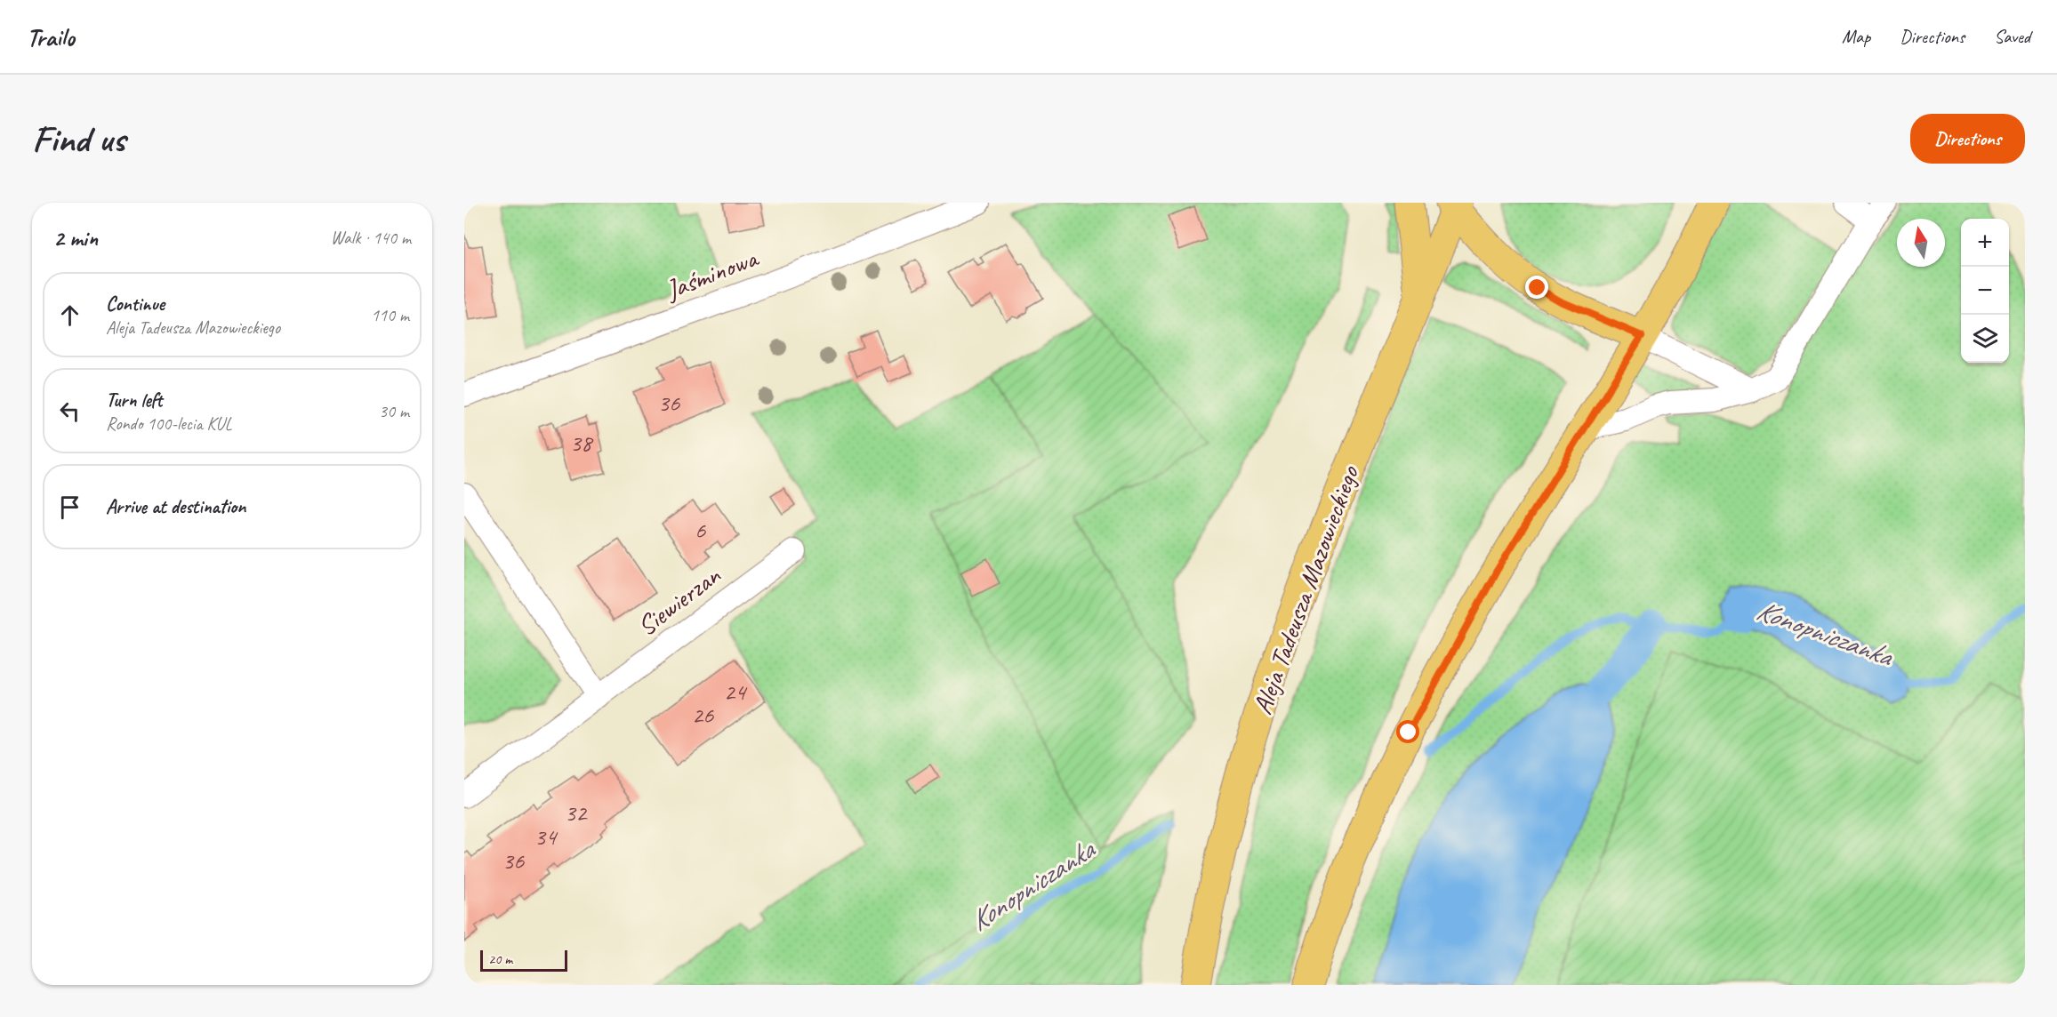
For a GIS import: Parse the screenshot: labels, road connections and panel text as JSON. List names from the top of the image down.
{
  "streets": {
    "main road": ["Aleja Tadeusza Mazowieckiego"],
    "street": ["Jaśminowa", "Siewierzan"]
  },
  "water": ["Konopniczanka"],
  "house_numbers": [
    "36",
    "38",
    "6",
    "24",
    "26",
    "32",
    "34",
    "36"
  ],
  "scale_bar": "20 m",
  "north": "top",
  "page": {
    "header": "Trailo",
    "nav": ["Map", "Directions", "Saved"],
    "buttons": "Directions",
    "title": "Find us",
    "heading": ["2 min", "Walk · 140 m"],
    "map_buttons": ["+", "−"],
    "list": [
      ["Continue", "Aleja Tadeusza Mazowieckiego", "110 m"],
      ["Turn left", "Rondo 100-lecia KUL", "30 m"],
      "Arrive at destination"
    ],
    "scale": "20 m"
  }
}
